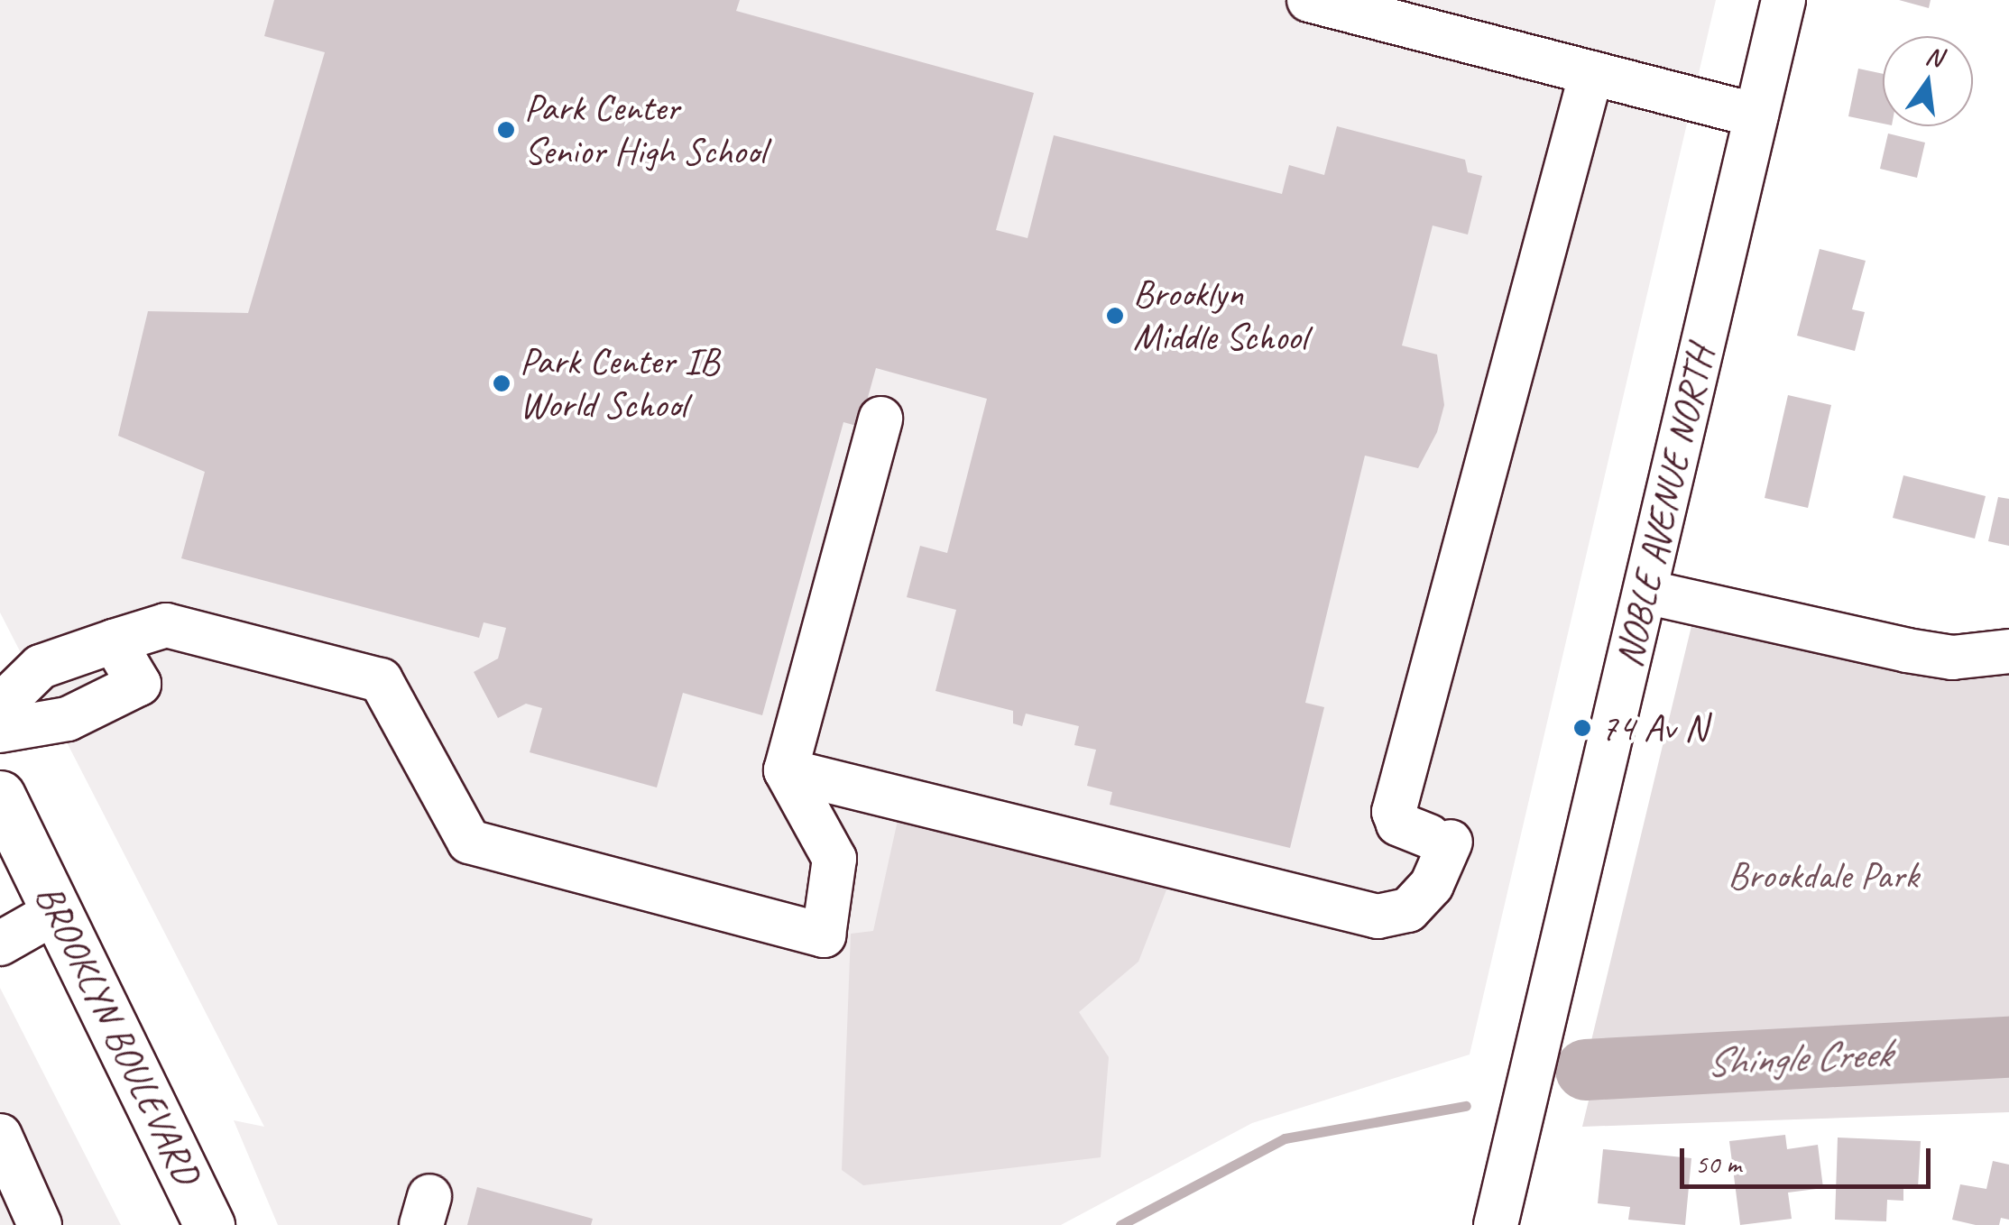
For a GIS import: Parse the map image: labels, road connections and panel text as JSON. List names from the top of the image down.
{
  "streets": {
    "main road": ["BROOKLYN BOULEVARD"],
    "street": ["NOBLE AVENUE NORTH"]
  },
  "water": ["Shingle Creek"],
  "parks": ["Brookdale Park"],
  "places": [
    "Park Center Senior High School",
    "Brooklyn Middle School",
    "Park Center IB World School",
    "74 Av N"
  ],
  "scale_bar": "50 m",
  "north": "top"
}
